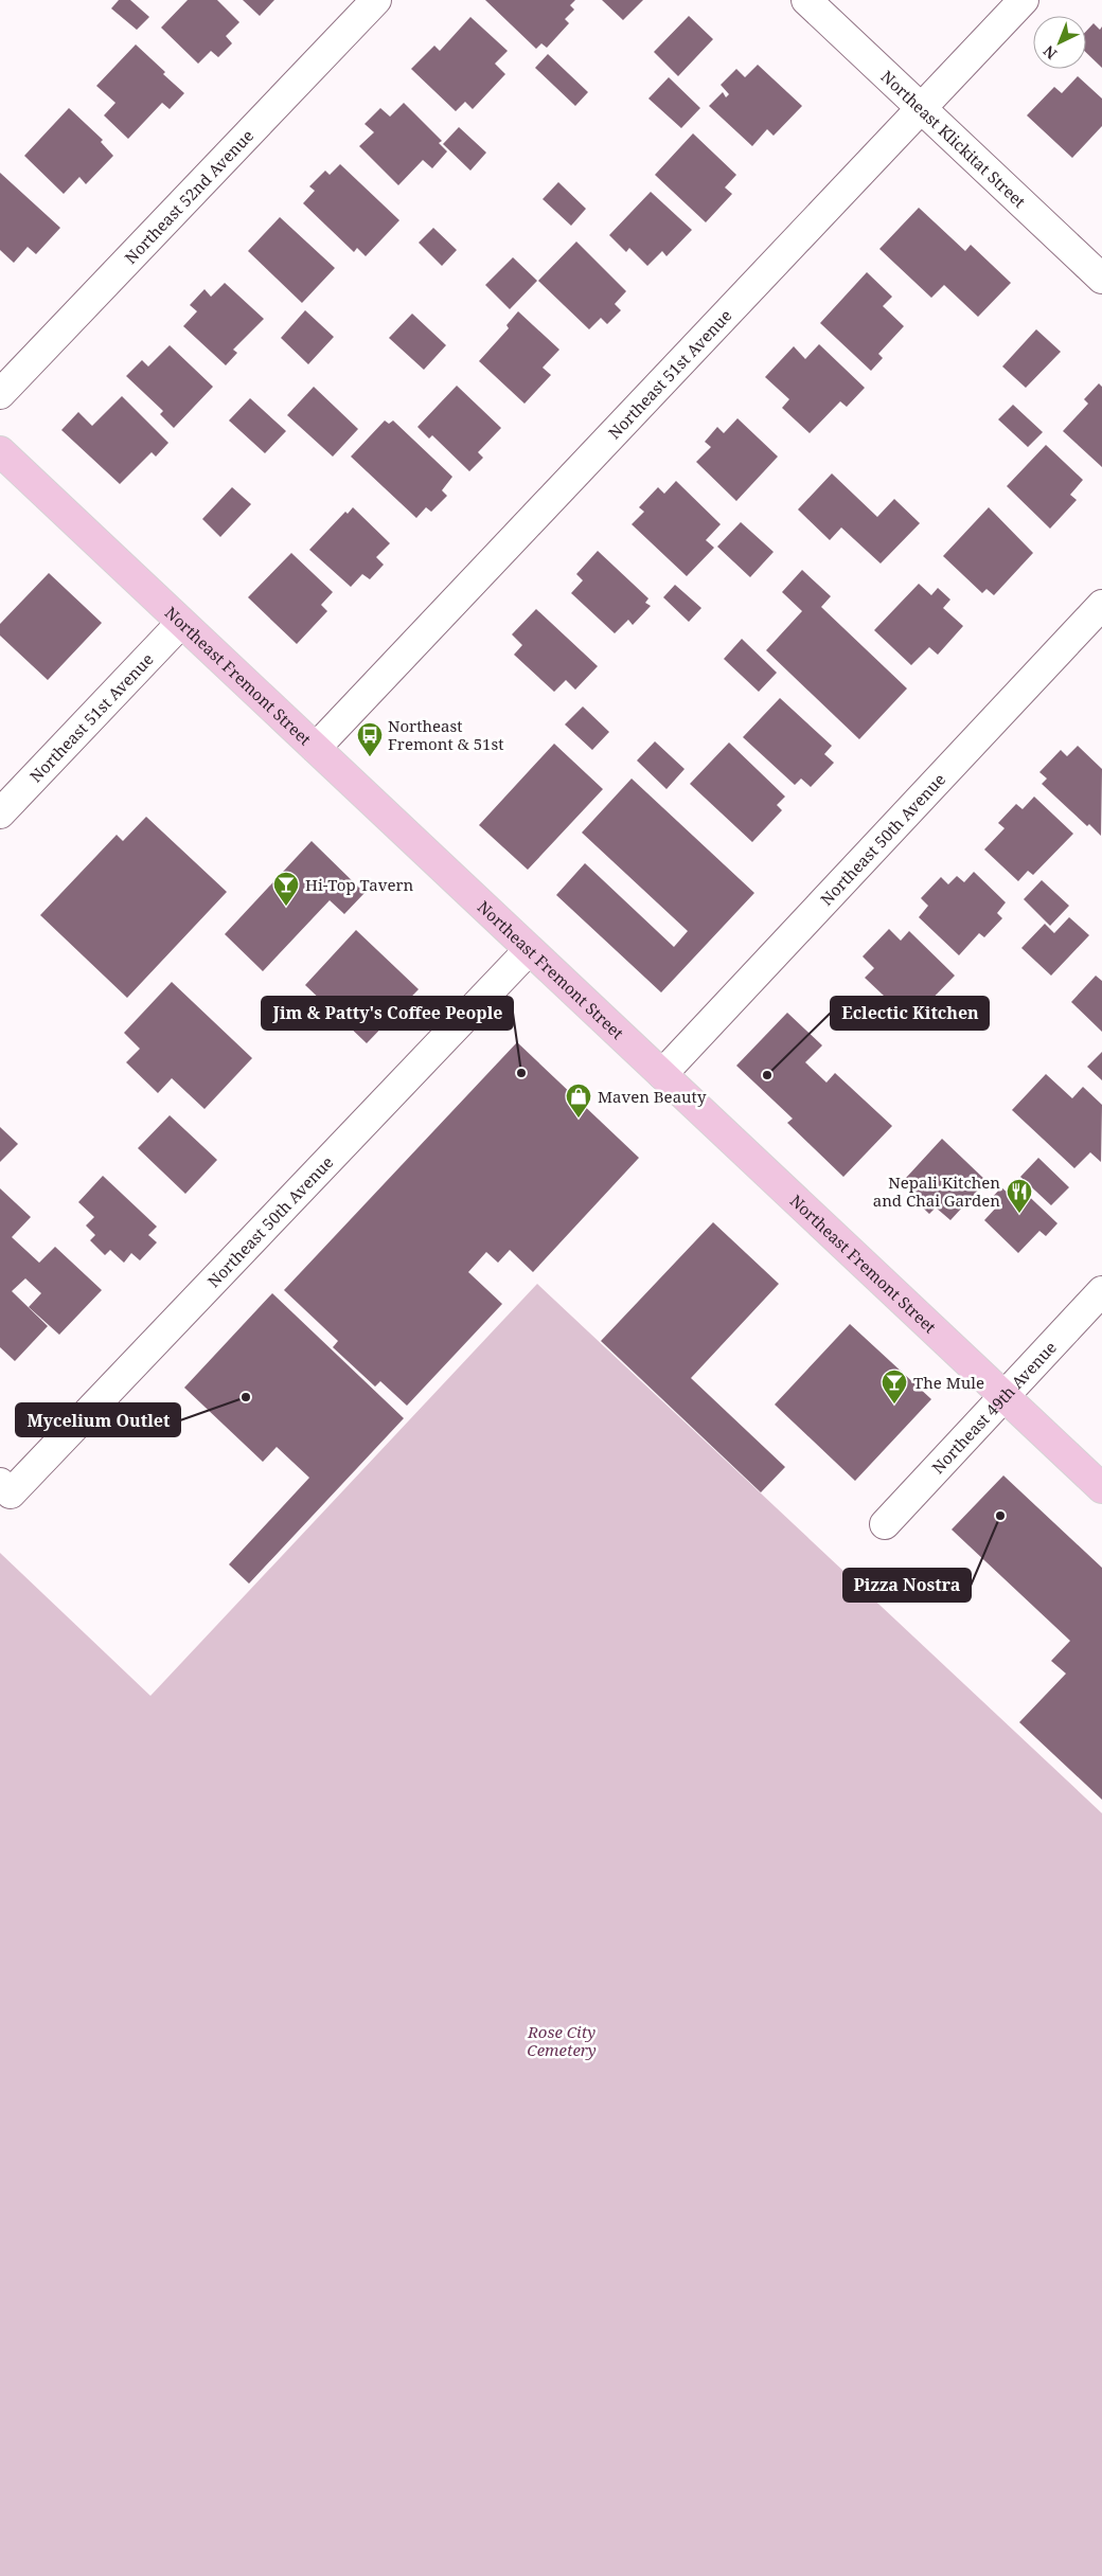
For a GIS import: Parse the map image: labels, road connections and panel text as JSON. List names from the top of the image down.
{
  "streets": {
    "main road": ["Northeast Fremont Street"],
    "street": [
      "Northeast Klickitat Street",
      "Northeast 52nd Avenue",
      "Northeast 51st Avenue",
      "Northeast 50th Avenue",
      "Northeast 49th Avenue"
    ]
  },
  "crossings": [
    ["Northeast Klickitat Street", "Northeast 51st Avenue"],
    ["Northeast 51st Avenue", "Northeast Fremont Street"],
    ["Northeast Fremont Street", "Northeast 50th Avenue"],
    ["Northeast Fremont Street", "Northeast 49th Avenue"]
  ],
  "parks": ["Rose City Cemetery"],
  "places": {
    "bus stop": ["Northeast Fremont & 51st"],
    "bar": ["Hi-Top Tavern", "The Mule"],
    "other": [
      "Jim & Patty's Coffee People",
      "Eclectic Kitchen",
      "Mycelium Outlet",
      "Pizza Nostra"
    ],
    "shop": ["Maven Beauty"],
    "restaurant": ["Nepali Kitchen and Chai Garden"]
  },
  "north": "bottom left"
}
